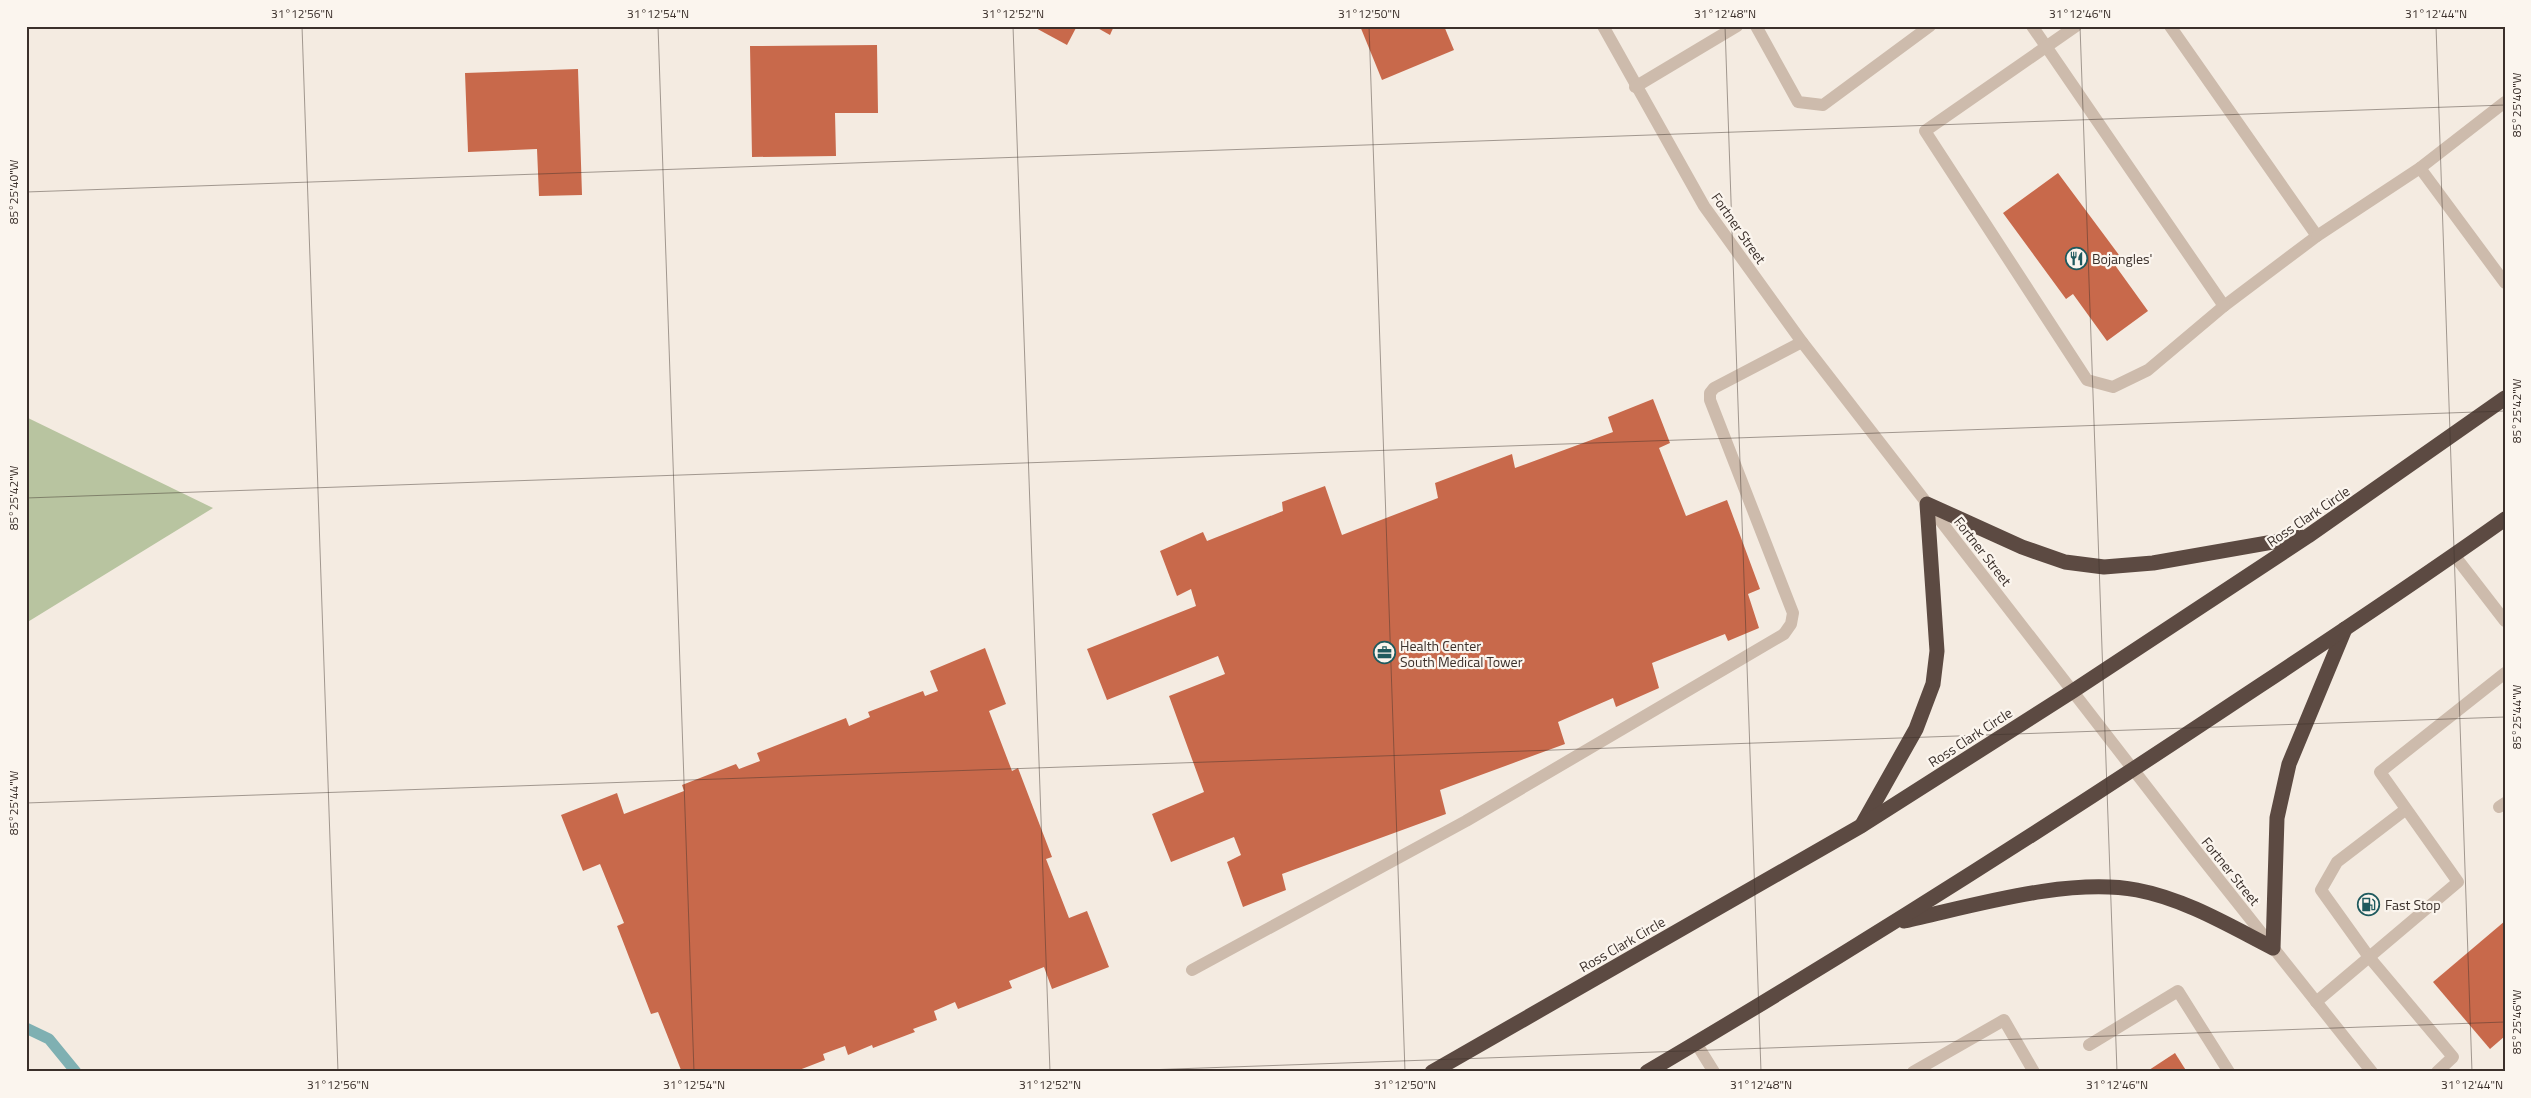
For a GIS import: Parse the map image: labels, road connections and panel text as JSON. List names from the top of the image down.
{
  "streets": {
    "highway": ["Ross Clark Circle"],
    "street": ["Fortner Street"]
  },
  "crossings": [
    ["Fortner Street", "Ross Clark Circle"]
  ],
  "places": {
    "restaurant": ["Bojangles'"],
    "office": ["Health Center South Medical Tower"],
    "fuel station": ["Fast Stop"]
  },
  "coordinates": [
    "31°12'56\"N",
    "31°12'54\"N",
    "31°12'52\"N",
    "31°12'50\"N",
    "31°12'48\"N",
    "31°12'46\"N",
    "31°12'44\"N",
    "85°25'40\"W",
    "85°25'42\"W",
    "85°25'44\"W",
    "85°25'46\"W"
  ]
}
